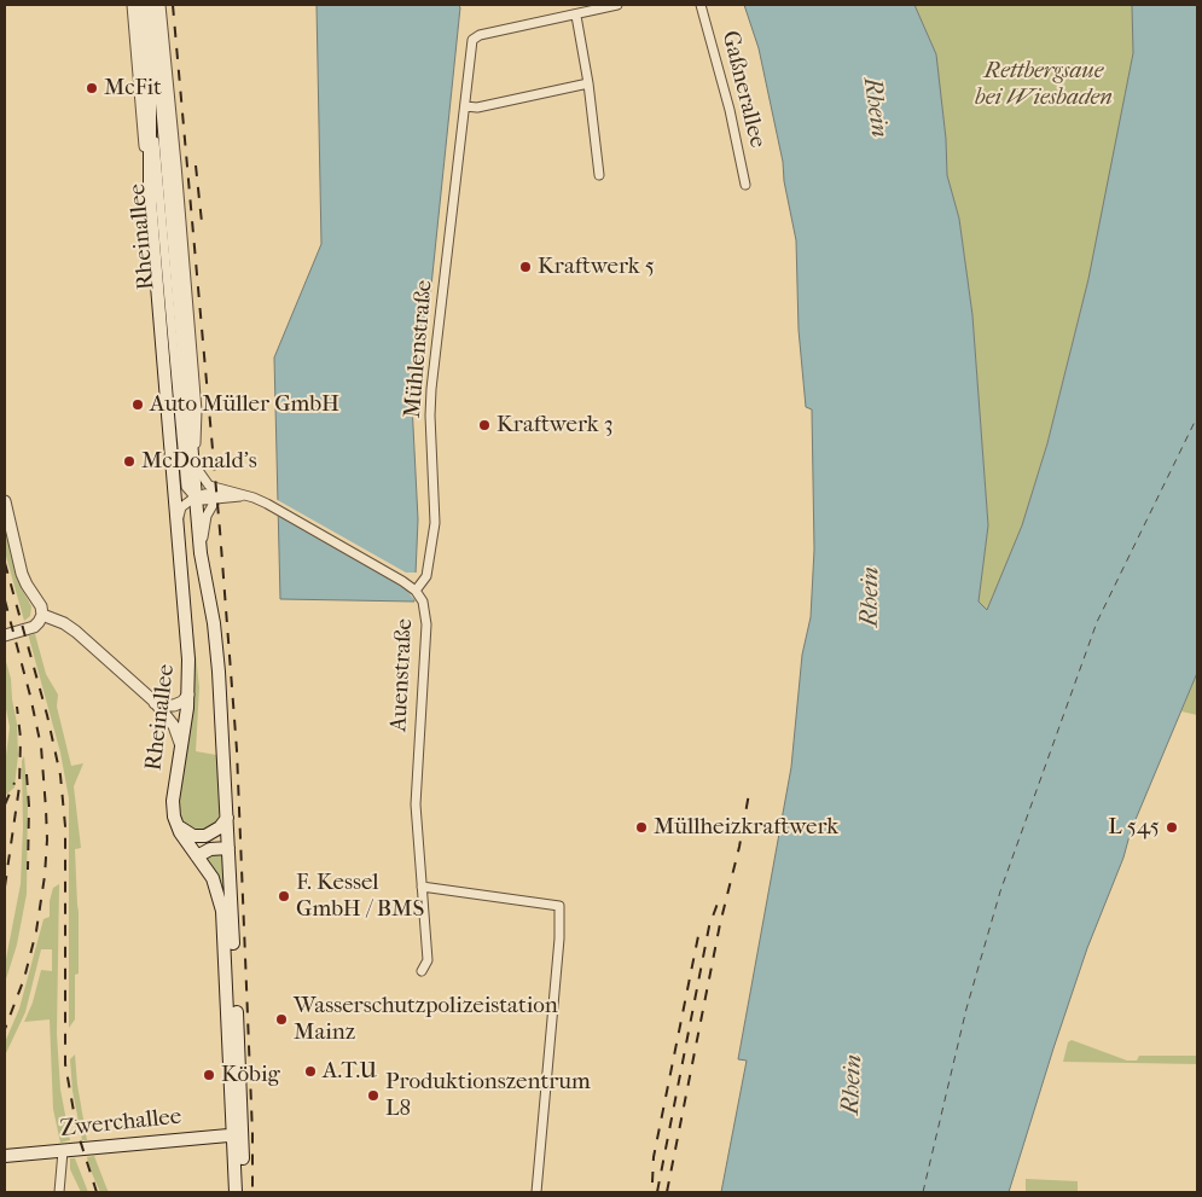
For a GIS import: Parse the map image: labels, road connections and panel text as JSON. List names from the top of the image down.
{
  "streets": {
    "main road": ["Rheinallee", "Zwerchallee"],
    "street": ["Gaßnerallee", "Mühlenstraße", "Auenstraße"]
  },
  "crossings": [
    ["Rheinallee", "Auenstraße"],
    ["Rheinallee", "Zwerchallee"],
    ["Mühlenstraße", "Auenstraße"]
  ],
  "water": ["Rhein"],
  "parks": ["Rettbergsaue bei Wiesbaden"],
  "places": [
    "McFit",
    "Kraftwerk 5",
    "Auto Müller GmbH",
    "Kraftwerk 3",
    "McDonald's",
    "Müllheizkraftwerk",
    "L 545",
    "F. Kessel GmbH / BMS",
    "Wasserschutzpolizeistation Mainz",
    "A.T.U",
    "Köbig",
    "Produktionszentrum L8"
  ]
}
